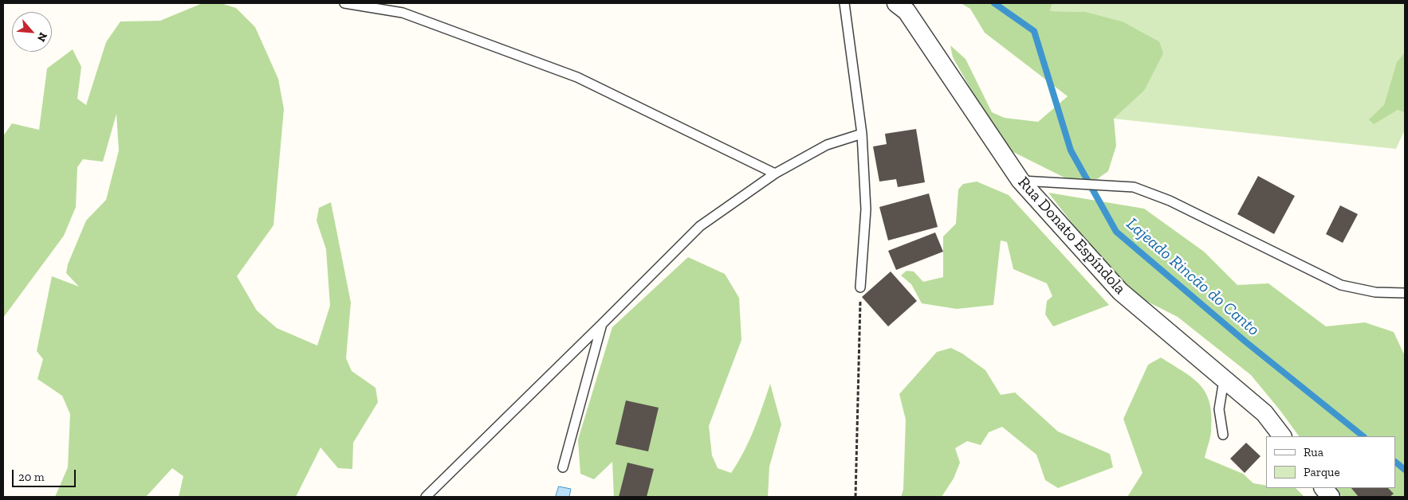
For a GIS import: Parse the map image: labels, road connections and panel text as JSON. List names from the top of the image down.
{
  "streets": {
    "street": ["Rua Donato Espíndola"]
  },
  "water": ["Lajeado Rincão do Canto"],
  "legend": ["Rua", "Parque"],
  "scale_bar": "20 m",
  "north": "bottom right"
}
